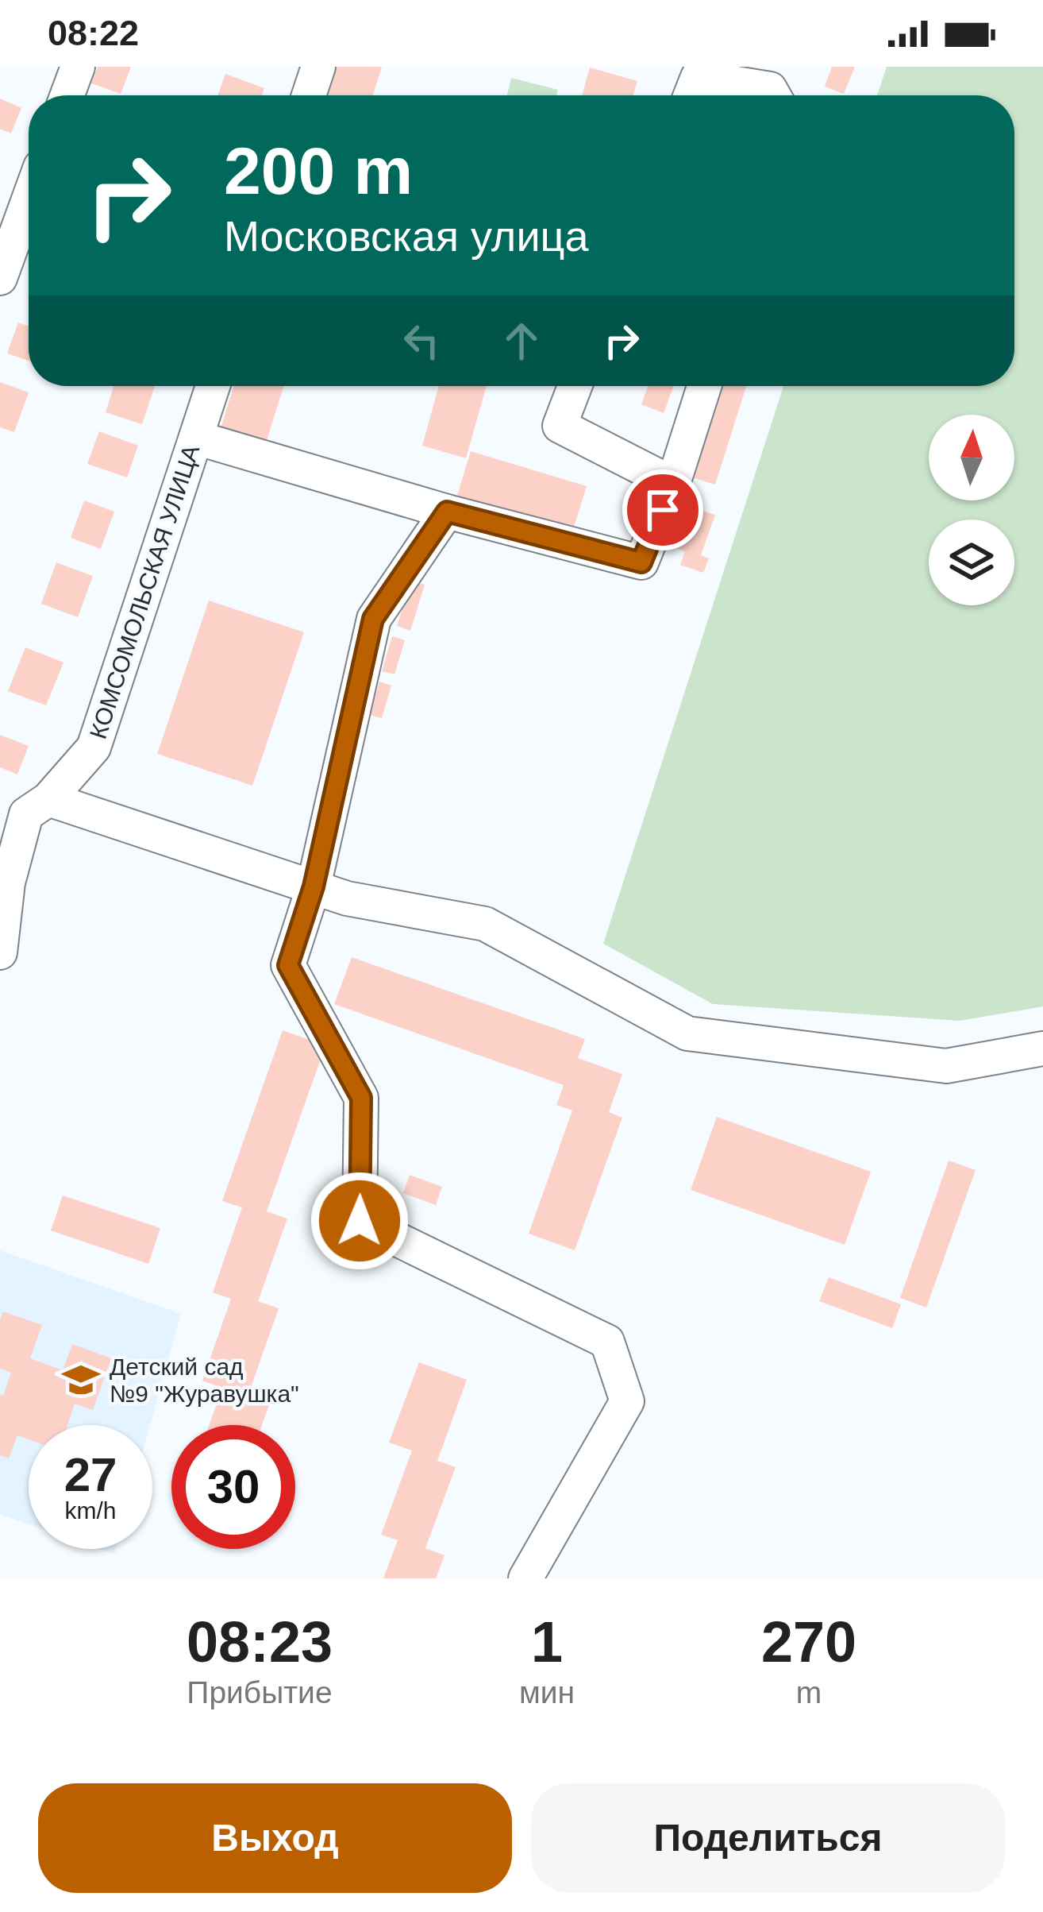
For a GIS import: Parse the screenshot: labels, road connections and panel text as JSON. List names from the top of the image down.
{
  "streets": {
    "street": ["КОМСОМОЛЬСКАЯ УЛИЦА"]
  },
  "places": {
    "school or university": ["Детский сад №9 \"Журавушка\""]
  },
  "north": "top",
  "page": {
    "status": "08:22",
    "turn": ["200 m", "Московская улица"],
    "speed": "27 km/h",
    "limit": "30",
    "eta": [
      "08:23",
      "Прибытие",
      "1",
      "мин",
      "270",
      "m"
    ],
    "buttons": ["Выход", "Поделиться"]
  }
}
